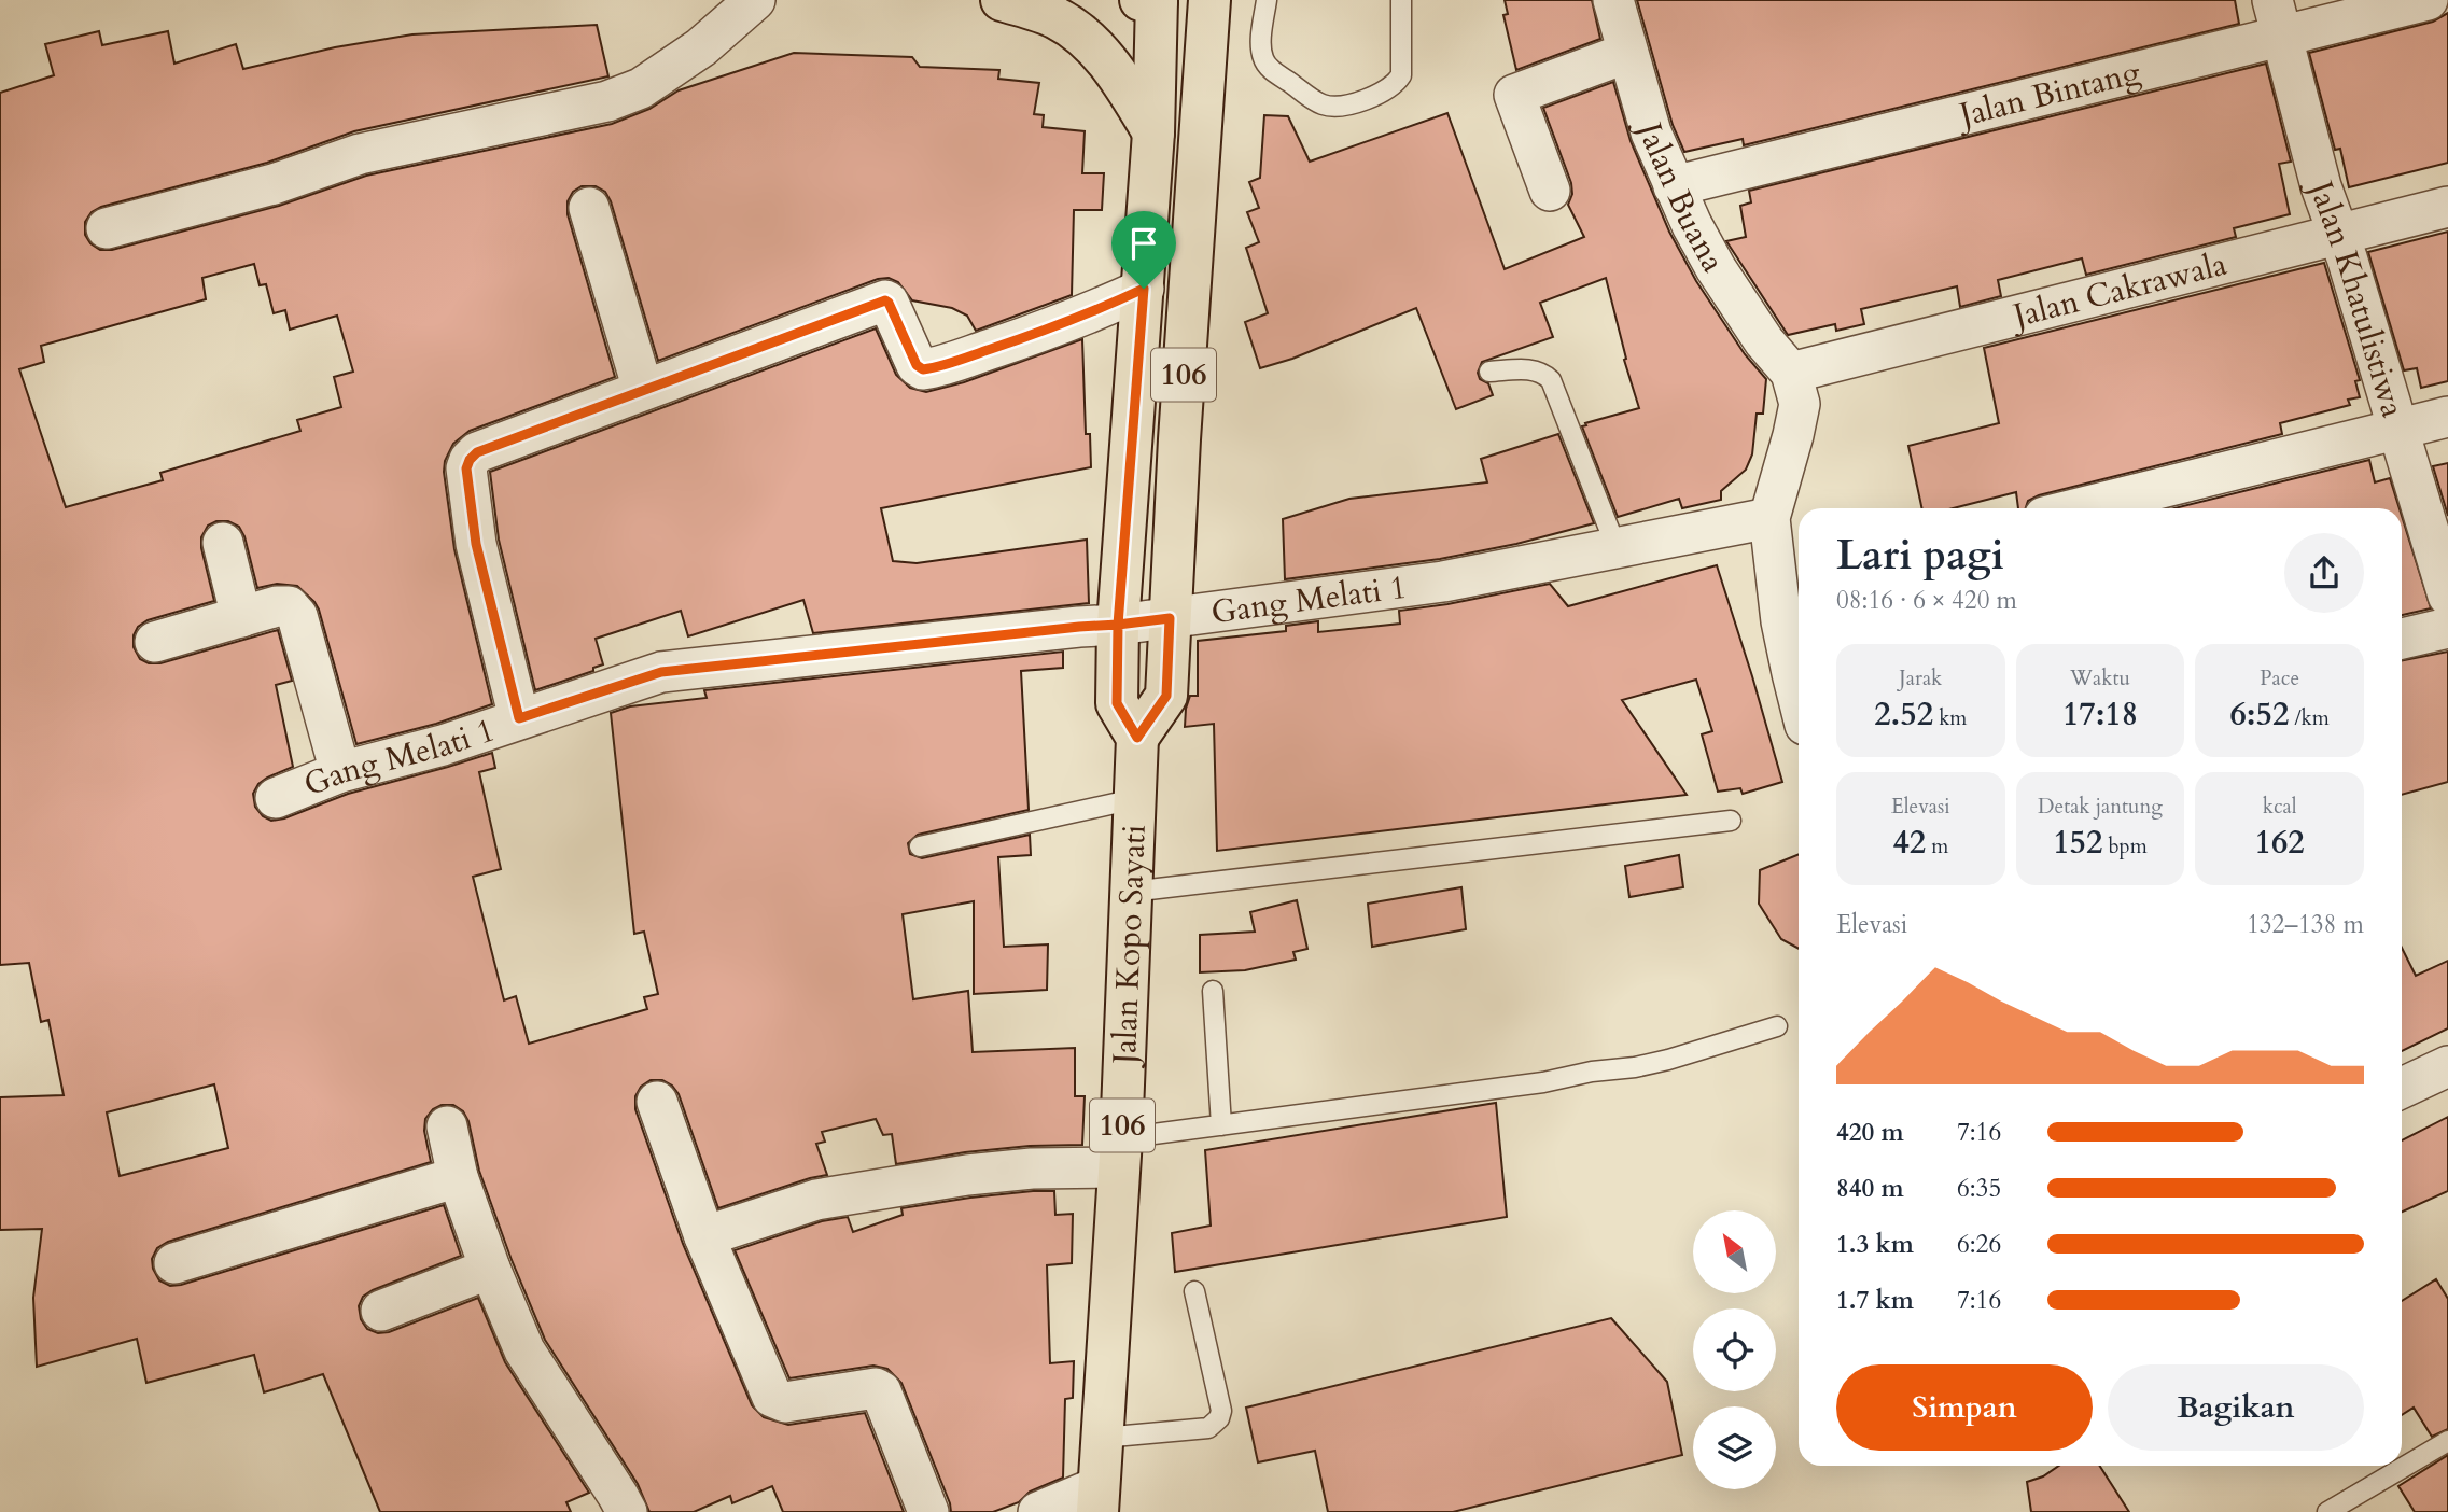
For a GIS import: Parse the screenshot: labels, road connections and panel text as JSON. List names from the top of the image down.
{
  "streets": {
    "main road": ["106", "Jalan Kopo Sayati"],
    "street": [
      "Jalan Bintang",
      "Jalan Buana",
      "Jalan Cakrawala",
      "Jalan Khatulistiwa",
      "Gang Melati 1"
    ]
  },
  "crossings": [
    ["Jalan Bintang", "Jalan Buana"],
    ["Jalan Bintang", "Jalan Khatulistiwa"],
    ["Jalan Buana", "Jalan Cakrawala"],
    ["Jalan Cakrawala", "Jalan Khatulistiwa"],
    ["106", "Gang Melati 1"],
    ["106", "Jalan Kopo Sayati"]
  ],
  "north": "top left",
  "page": {
    "heading": ["Lari pagi", "08:16 · 6 × 420 m"],
    "stats": [
      ["Jarak", "2.52 km"],
      ["Waktu", "17:18"],
      ["Pace", "6:52 /km"],
      ["Elevasi", "42 m"],
      ["Detak jantung", "152 bpm"],
      ["kcal", "162"]
    ],
    "chart": ["Elevasi", "132–138 m"],
    "list": [
      {
        "name": "420 m",
        "note": "7:16"
      },
      {
        "name": "840 m",
        "note": "6:35"
      },
      {
        "name": "1.3 km",
        "note": "6:26"
      },
      {
        "name": "1.7 km",
        "note": "7:16"
      }
    ],
    "buttons": ["Simpan", "Bagikan"]
  }
}
